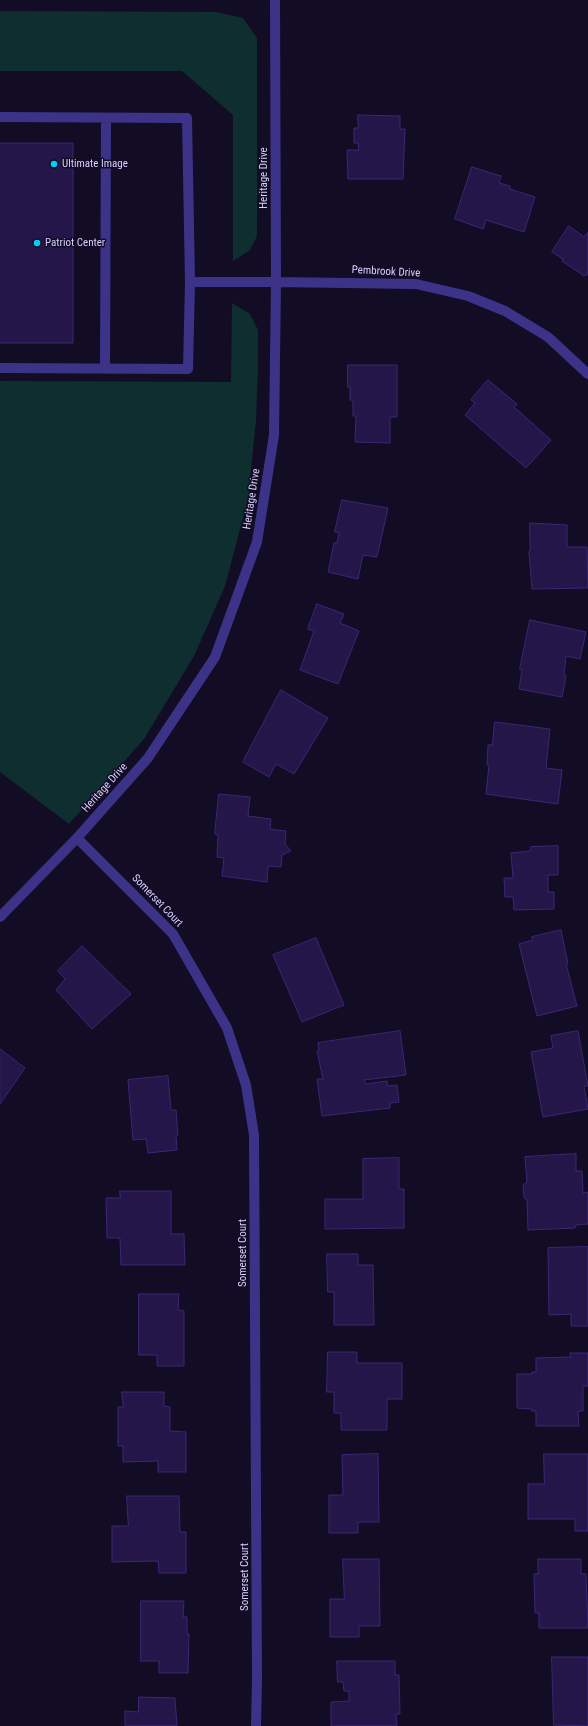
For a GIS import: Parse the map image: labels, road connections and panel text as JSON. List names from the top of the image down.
{
  "streets": {
    "street": ["Heritage Drive", "Pembrook Drive", "Somerset Court"]
  },
  "crossings": [
    ["Heritage Drive", "Pembrook Drive"],
    ["Heritage Drive", "Somerset Court"]
  ],
  "places": ["Ultimate Image", "Patriot Center"]
}
